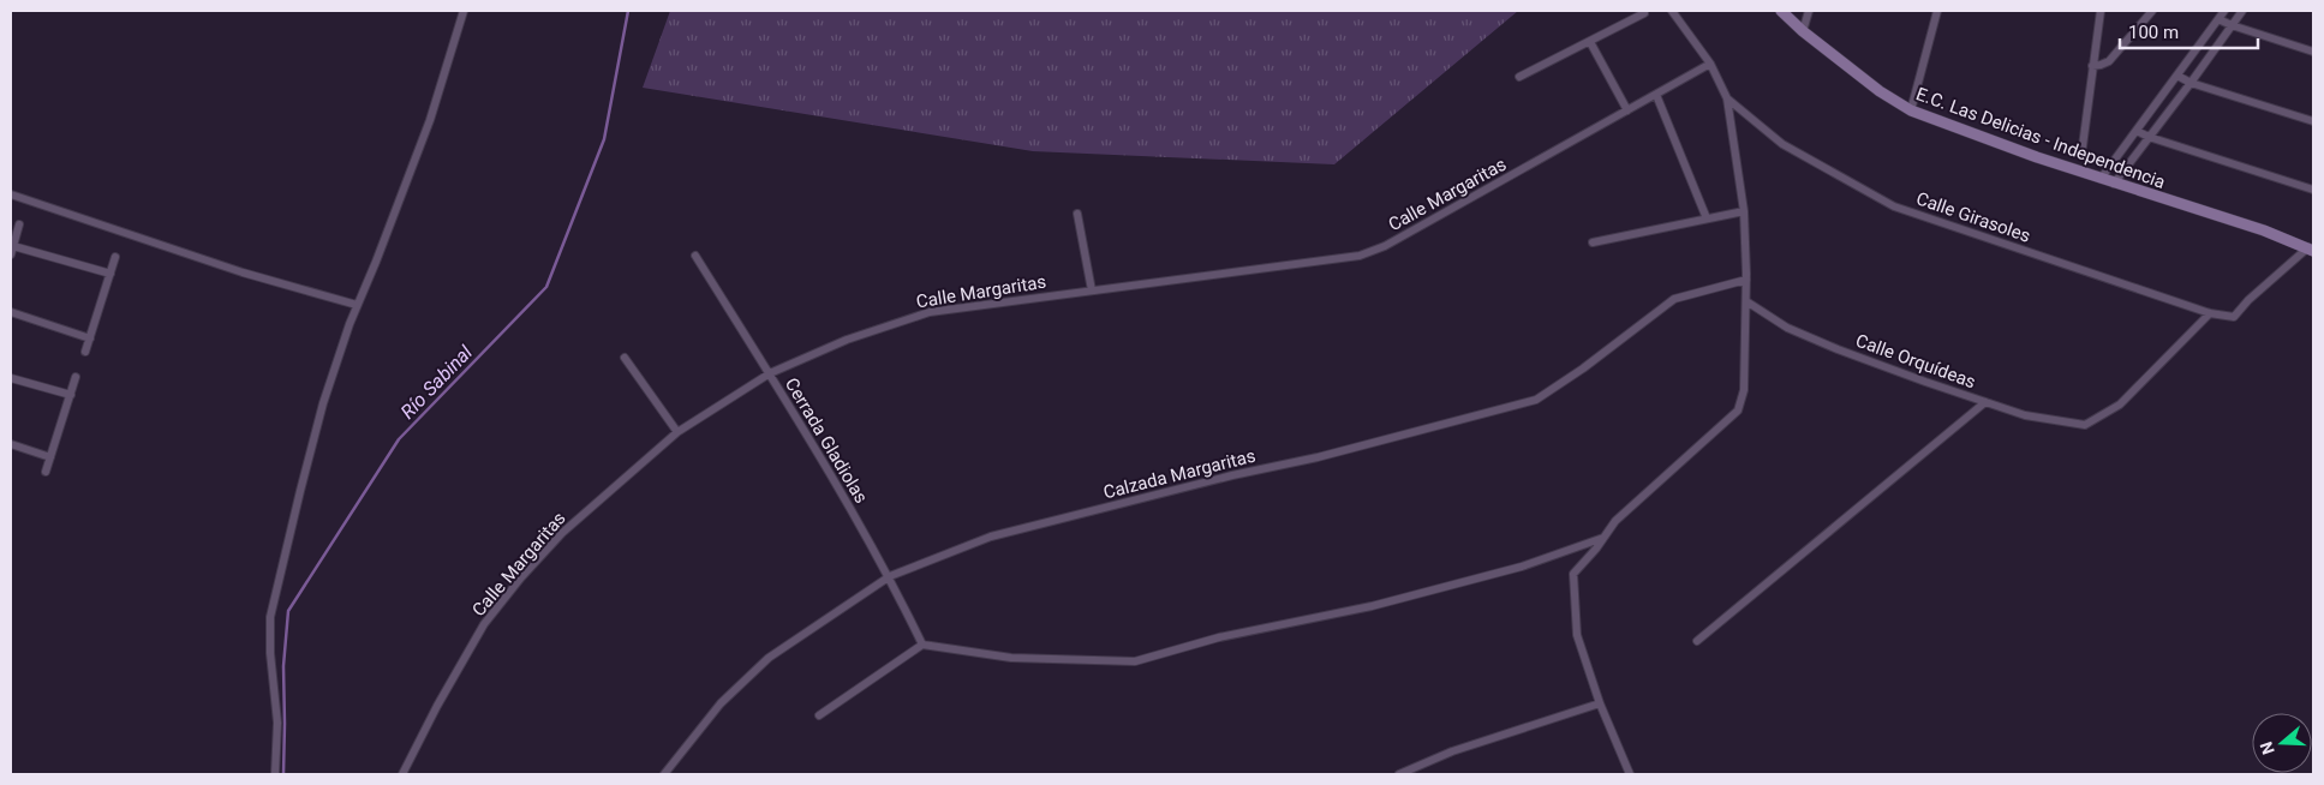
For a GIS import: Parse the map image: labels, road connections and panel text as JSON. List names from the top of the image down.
{
  "streets": {
    "street": [
      "E.C. Las Delicias - Independencia",
      "Calle Margaritas",
      "Calle Girasoles",
      "Calle Orquídeas",
      "Cerrada Gladiolas",
      "Calzada Margaritas"
    ]
  },
  "crossings": [
    ["E.C. Las Delicias - Independencia", "Calle Girasoles"],
    ["Calle Margaritas", "Cerrada Gladiolas"],
    ["Calle Girasoles", "Calle Orquídeas"],
    ["Cerrada Gladiolas", "Calzada Margaritas"]
  ],
  "water": ["Río Sabinal"],
  "scale_bar": "100 m",
  "north": "left"
}
